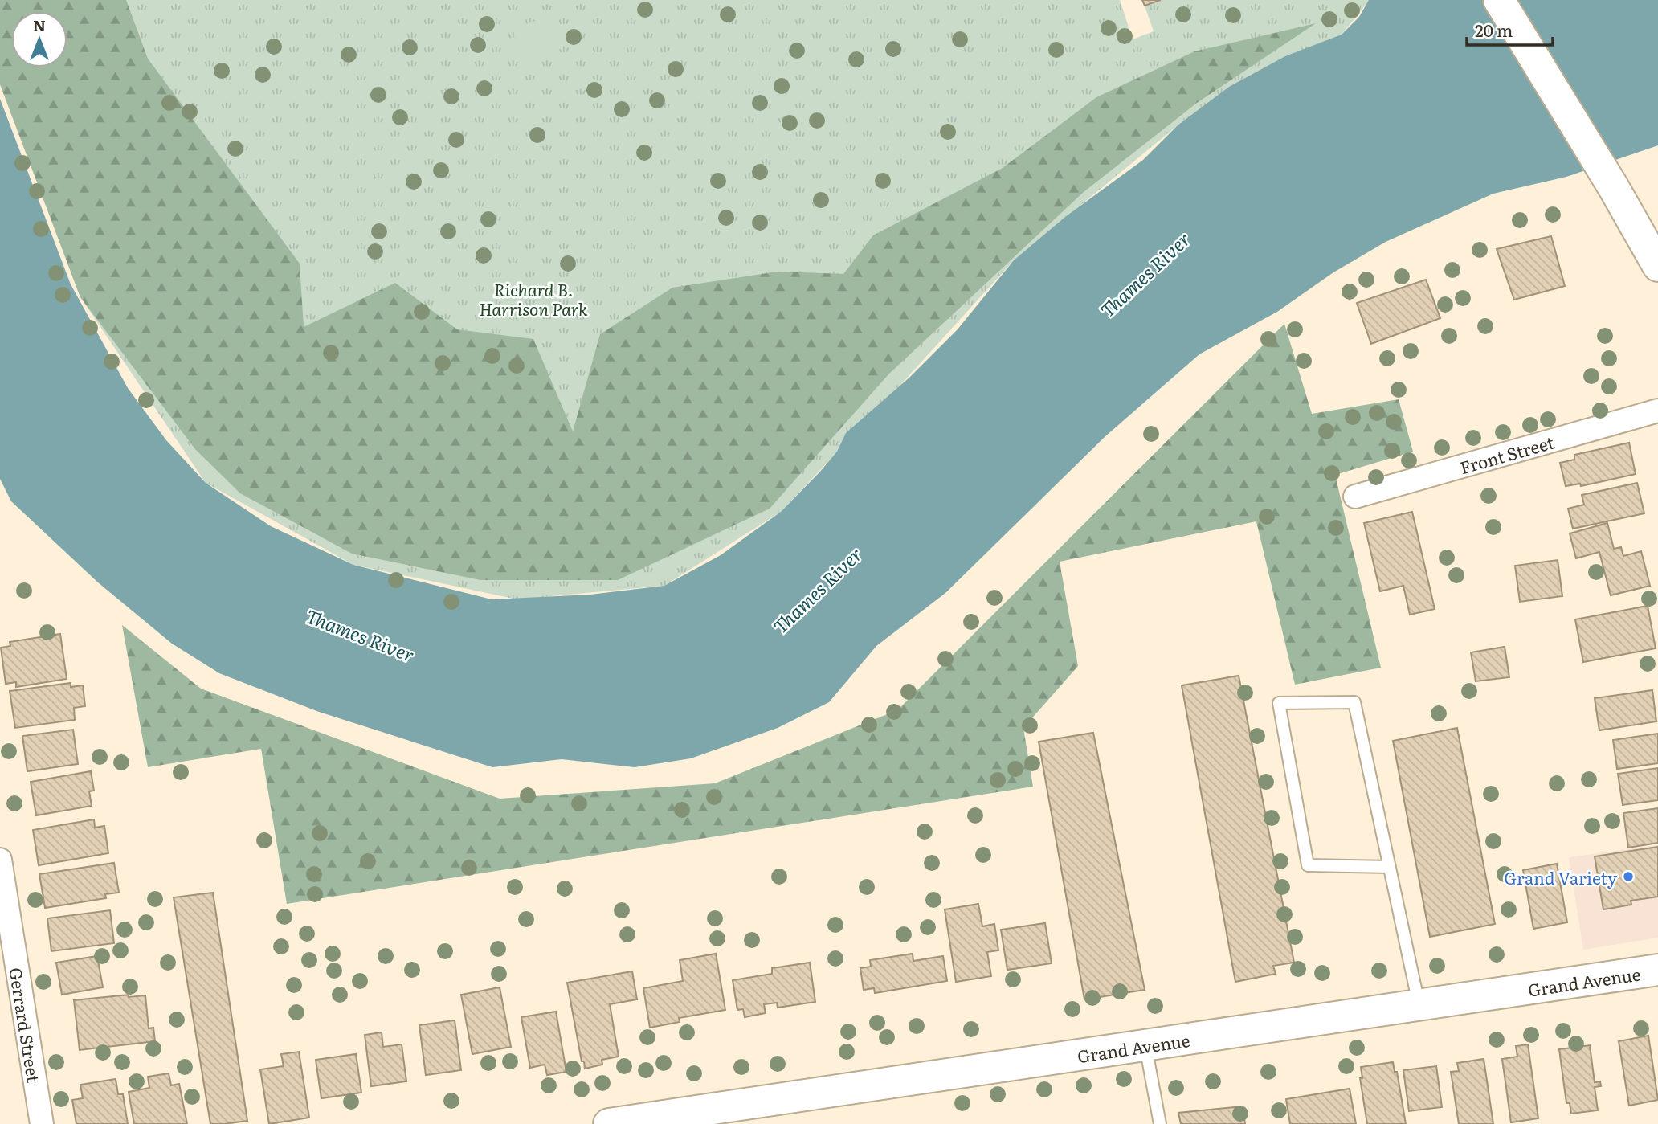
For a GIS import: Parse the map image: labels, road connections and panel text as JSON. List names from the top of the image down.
{
  "streets": {
    "street": ["Front Street", "Grand Avenue", "Gerrard Street"]
  },
  "water": ["Thames River"],
  "parks": ["Richard B. Harrison Park"],
  "places": ["Grand Variety"],
  "scale_bar": "20 m",
  "north": "top"
}
